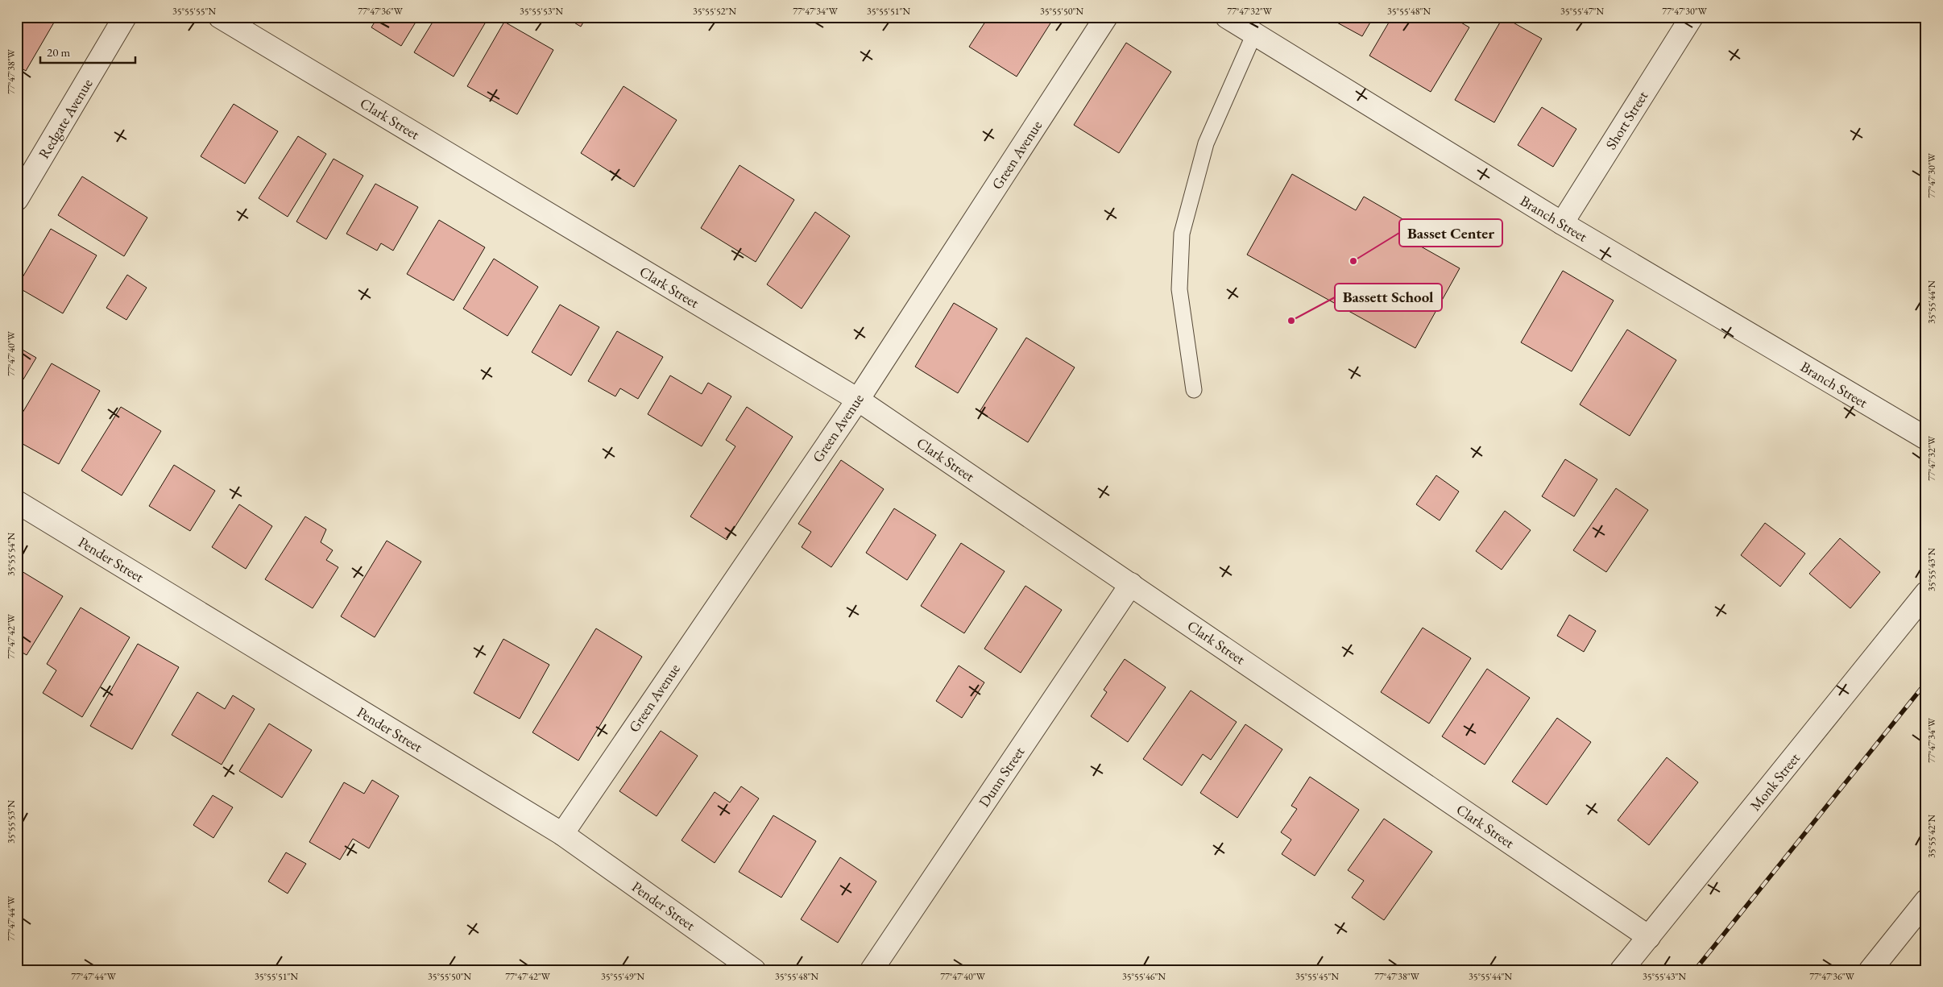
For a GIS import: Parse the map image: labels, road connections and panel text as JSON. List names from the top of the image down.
{
  "streets": {
    "street": [
      "Redgate Avenue",
      "Clark Street",
      "Short Street",
      "Green Avenue",
      "Branch Street",
      "Pender Street",
      "Dunn Street",
      "Monk Street"
    ]
  },
  "crossings": [
    ["Clark Street", "Green Avenue"],
    ["Clark Street", "Dunn Street"],
    ["Clark Street", "Monk Street"],
    ["Short Street", "Branch Street"],
    ["Green Avenue", "Pender Street"]
  ],
  "places": ["Basset Center", "Bassett School"],
  "scale_bar": "20 m",
  "coordinates": [
    "35°55'55\"N",
    "77°47'36\"W",
    "35°55'53\"N",
    "35°55'52\"N",
    "77°47'34\"W",
    "35°55'51\"N",
    "35°55'50\"N",
    "77°47'32\"W",
    "35°55'48\"N",
    "35°55'47\"N",
    "77°47'30\"W",
    "77°47'38\"W",
    "35°55'44\"N",
    "77°47'40\"W",
    "35°55'54\"N",
    "35°55'43\"N",
    "77°47'42\"W",
    "35°55'42\"N",
    "77°47'44\"W",
    "35°55'49\"N",
    "35°55'46\"N",
    "35°55'45\"N"
  ]
}
